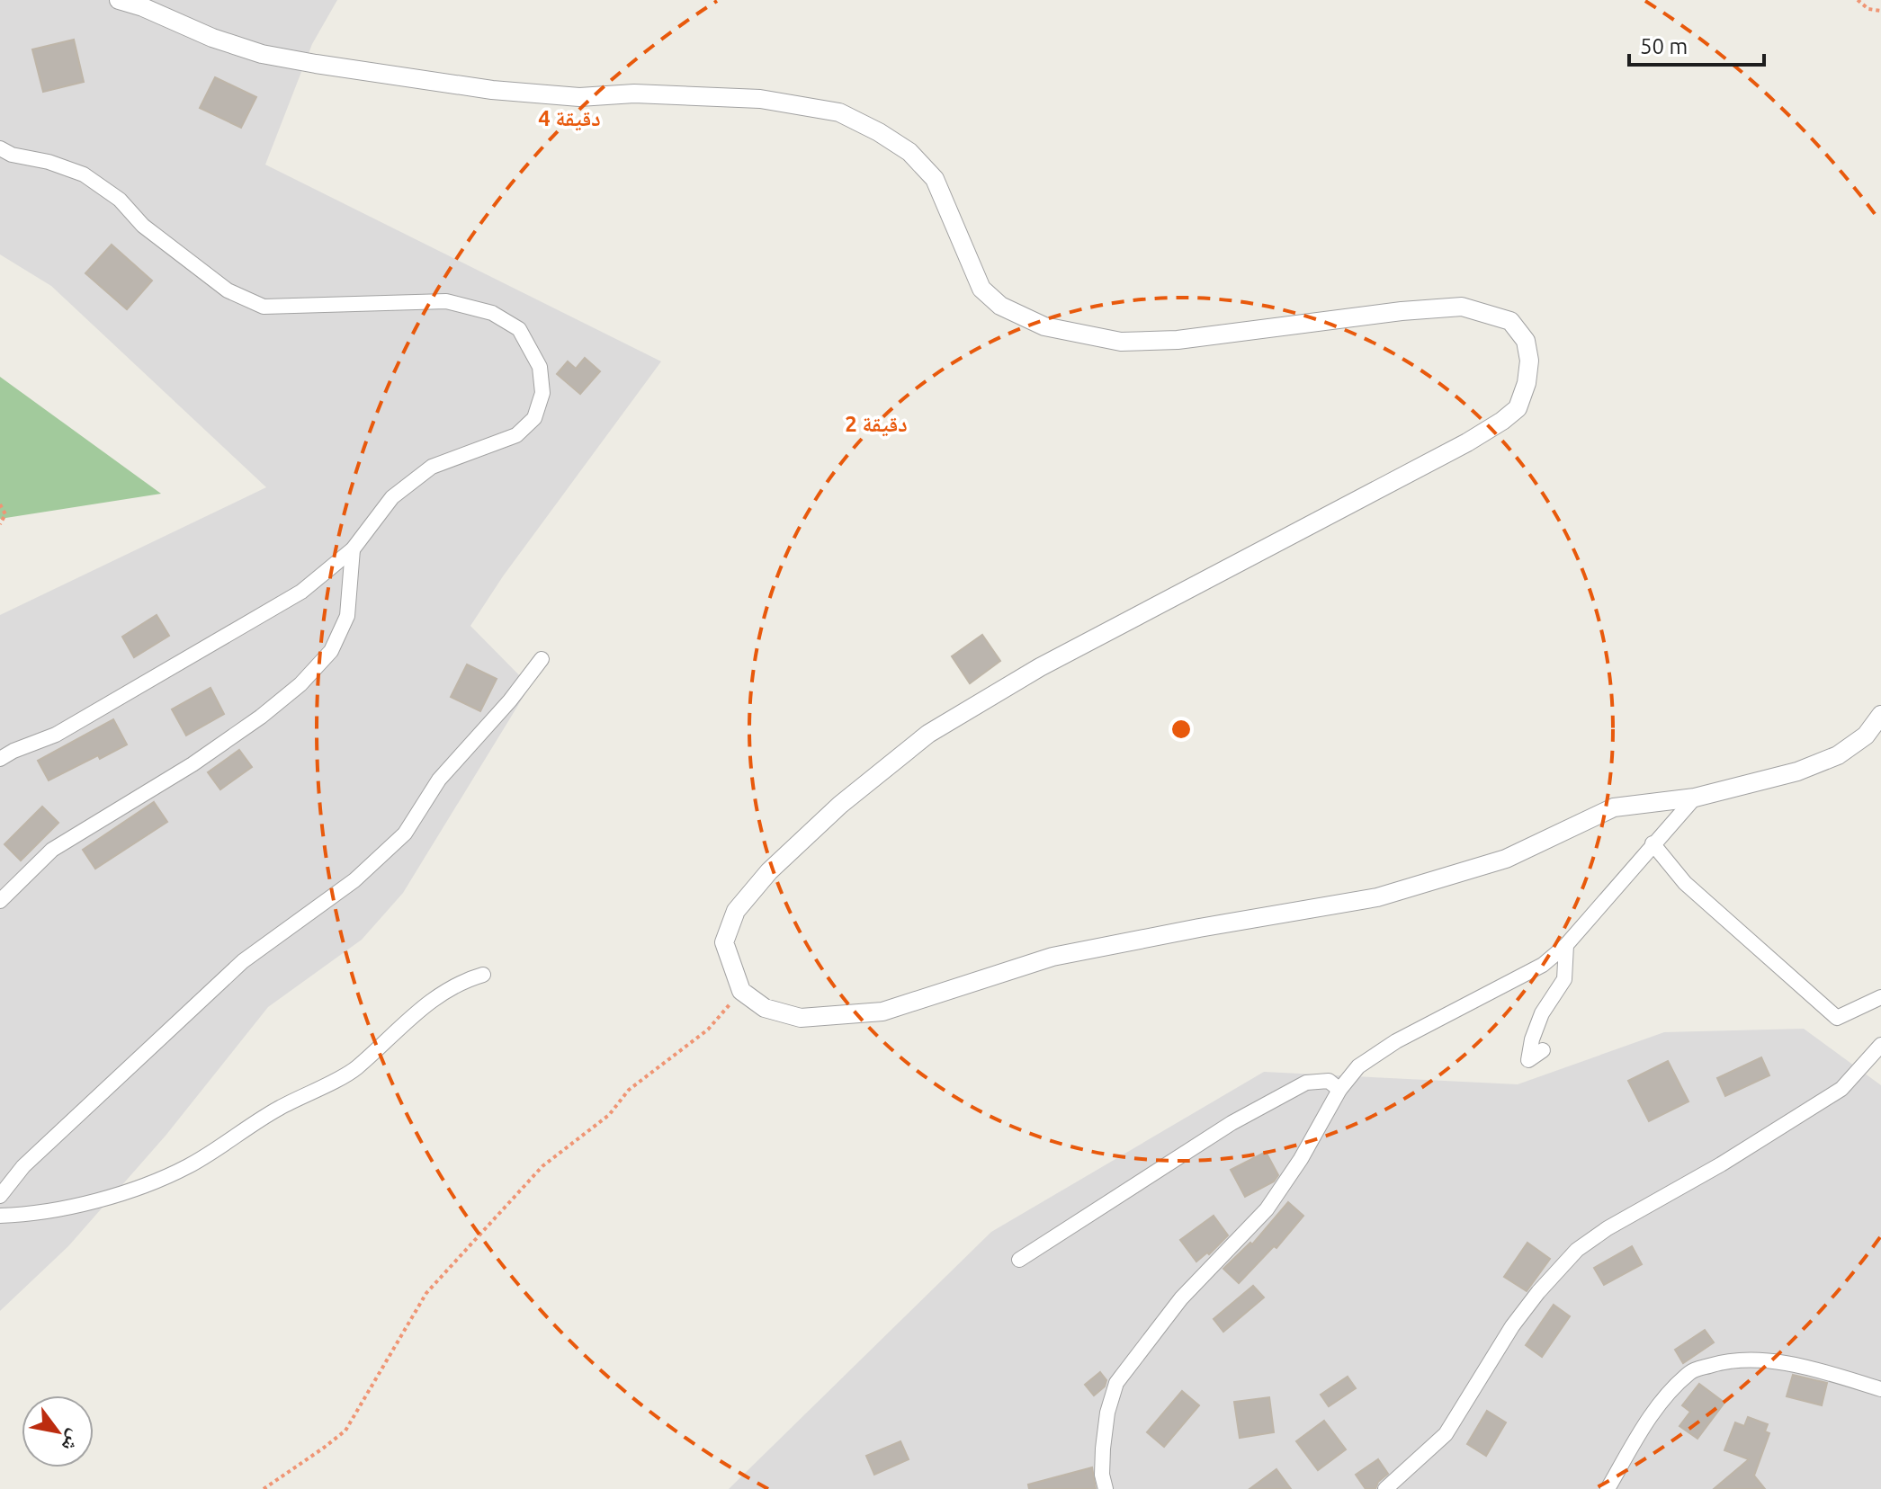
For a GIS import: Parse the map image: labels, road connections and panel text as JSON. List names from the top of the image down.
{
  "scale_bar": "50 m",
  "north": "bottom right",
  "rings": ["4 دقيقة", "2 دقيقة"]
}
